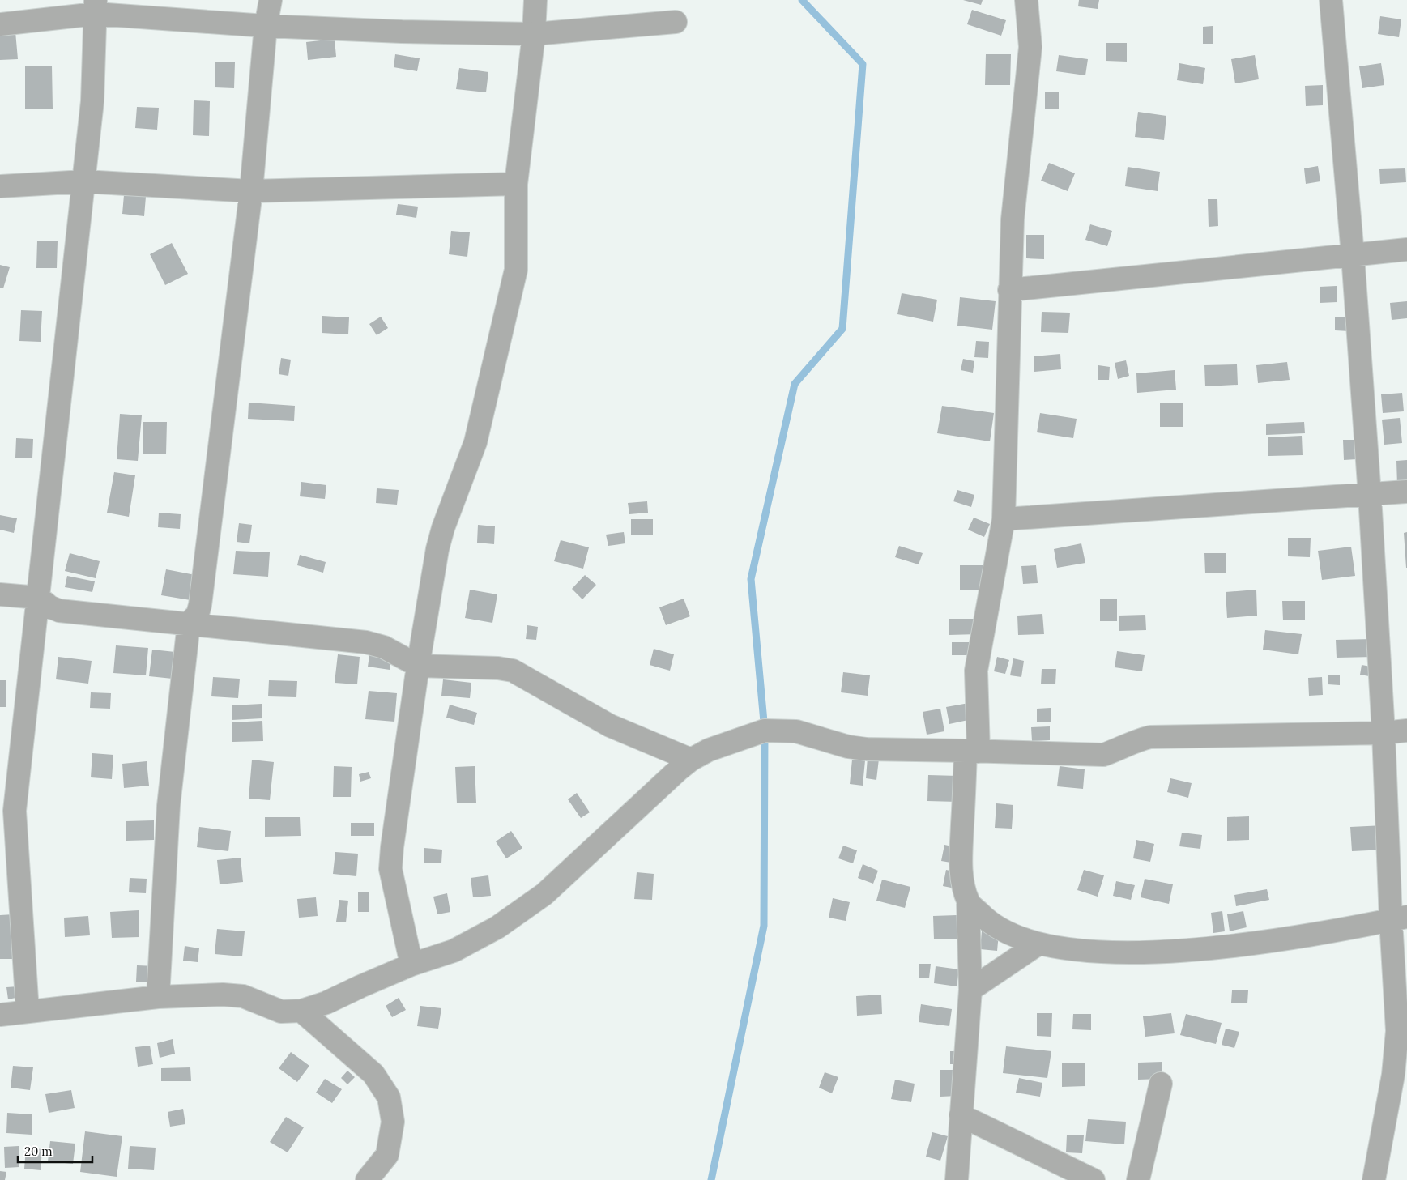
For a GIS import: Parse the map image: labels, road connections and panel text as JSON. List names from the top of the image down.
{
  "scale_bar": "20 m"
}
